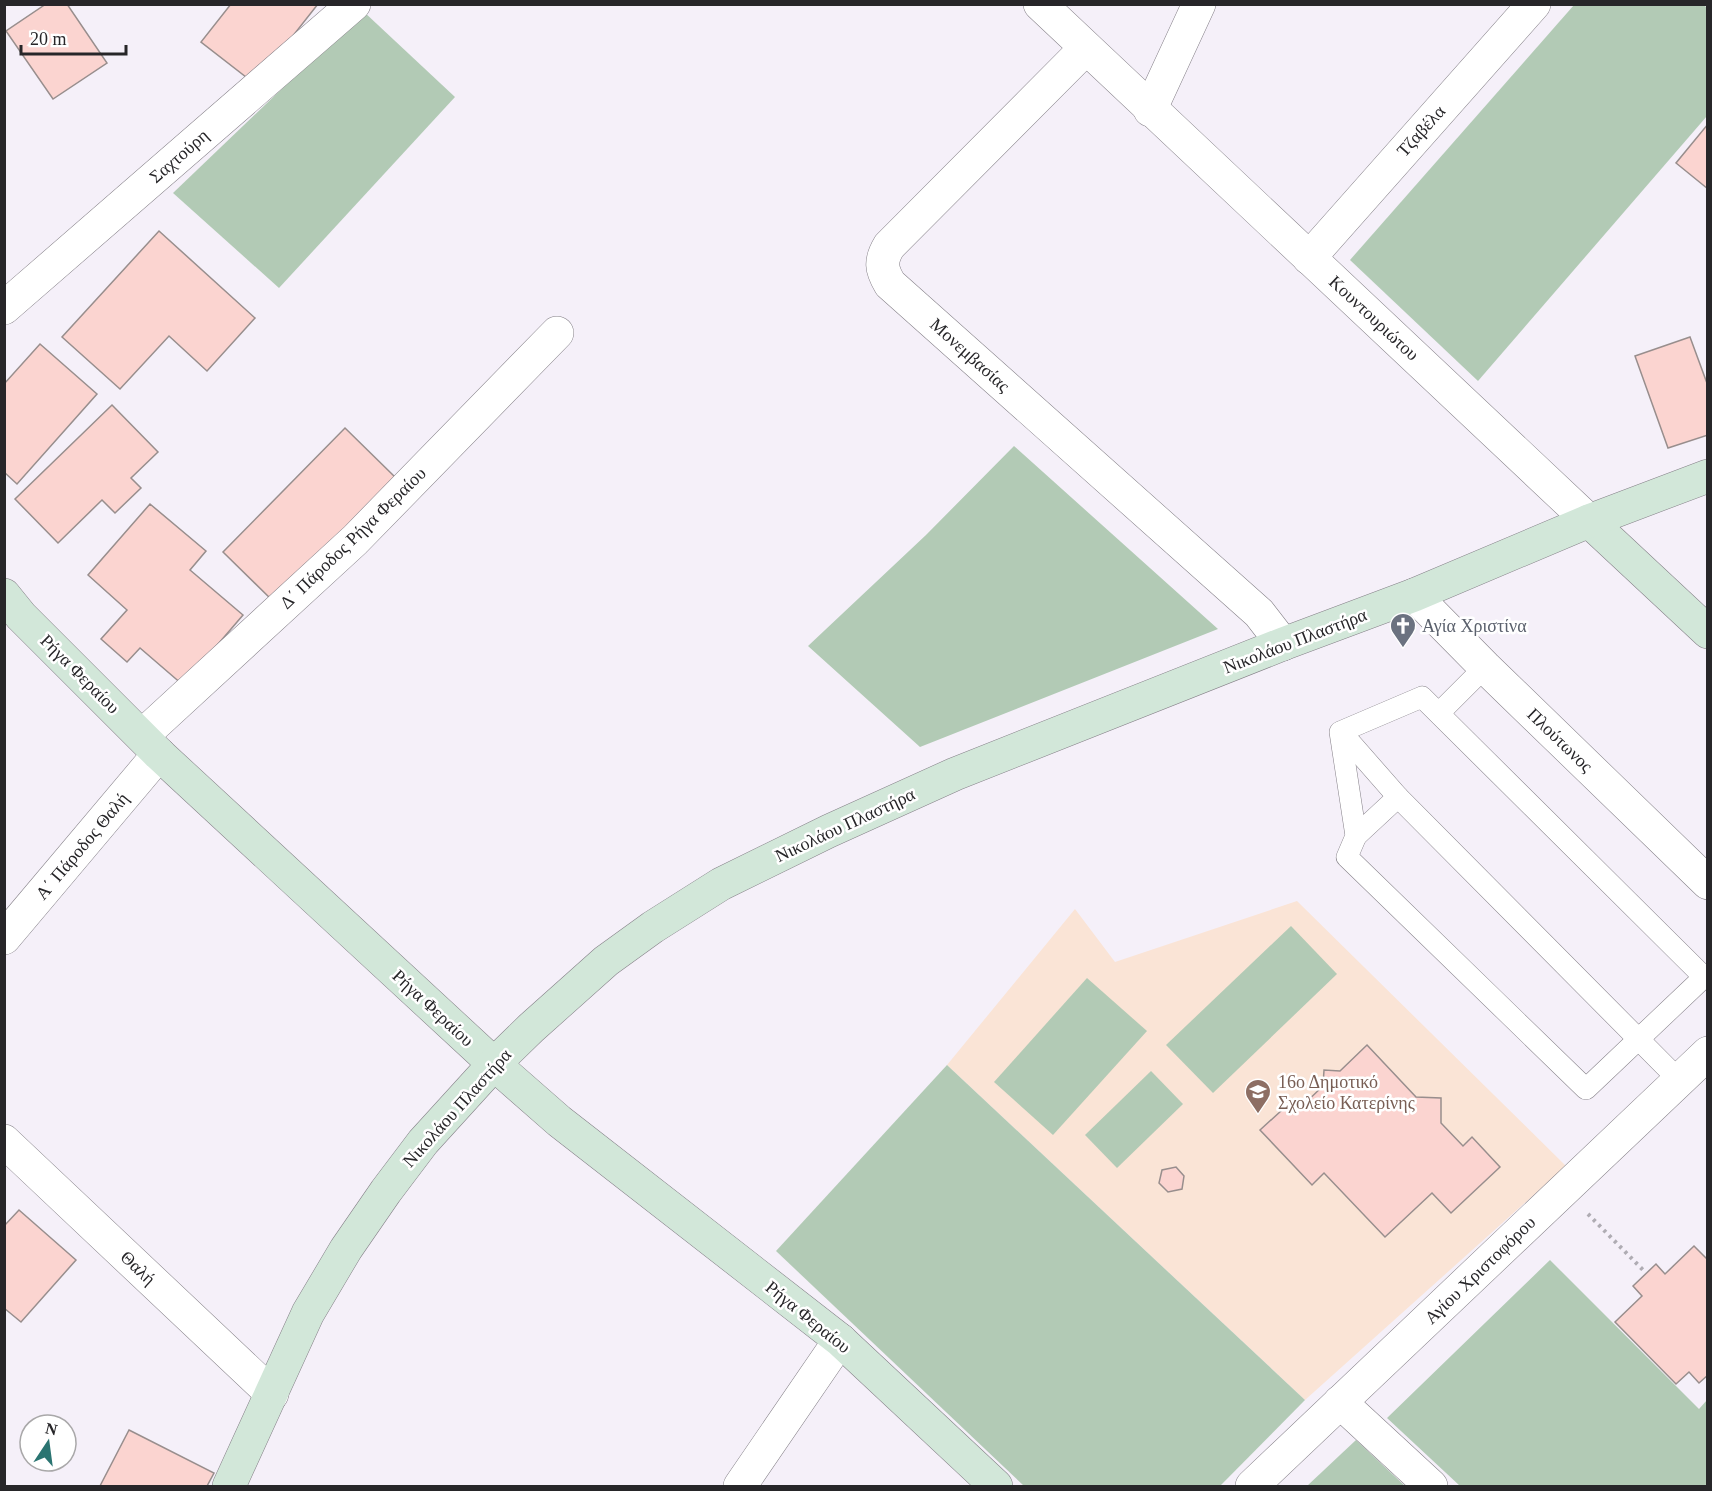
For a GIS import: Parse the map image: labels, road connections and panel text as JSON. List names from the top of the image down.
{
  "streets": {
    "main road": ["Κουντουριώτου", "Νικολάου Πλαστήρα", "Ρήγα Φεραίου"],
    "street": [
      "Τζαβέλα",
      "Σαχτούρη",
      "Μονεμβασίας",
      "Δ΄ Πάροδος Ρήγα Φεραίου",
      "Πλούτωνος",
      "Α΄ Πάροδος Θαλή",
      "Θαλή",
      "Αγίου Χριστοφόρου"
    ]
  },
  "crossings": [
    ["Τζαβέλα", "Κουντουριώτου"],
    ["Κουντουριώτου", "Μονεμβασίας"],
    ["Κουντουριώτου", "Νικολάου Πλαστήρα"],
    ["Μονεμβασίας", "Νικολάου Πλαστήρα"],
    ["Δ΄ Πάροδος Ρήγα Φεραίου", "Ρήγα Φεραίου"],
    ["Δ΄ Πάροδος Ρήγα Φεραίου", "Α΄ Πάροδος Θαλή"],
    ["Νικολάου Πλαστήρα", "Ρήγα Φεραίου"],
    ["Νικολάου Πλαστήρα", "Πλούτωνος"],
    ["Νικολάου Πλαστήρα", "Θαλή"],
    ["Ρήγα Φεραίου", "Α΄ Πάροδος Θαλή"]
  ],
  "places": {
    "church": ["Αγία Χριστίνα"],
    "school or university": ["16ο Δημοτικό Σχολείο Κατερίνης"]
  },
  "scale_bar": "20 m",
  "north": "top"
}
